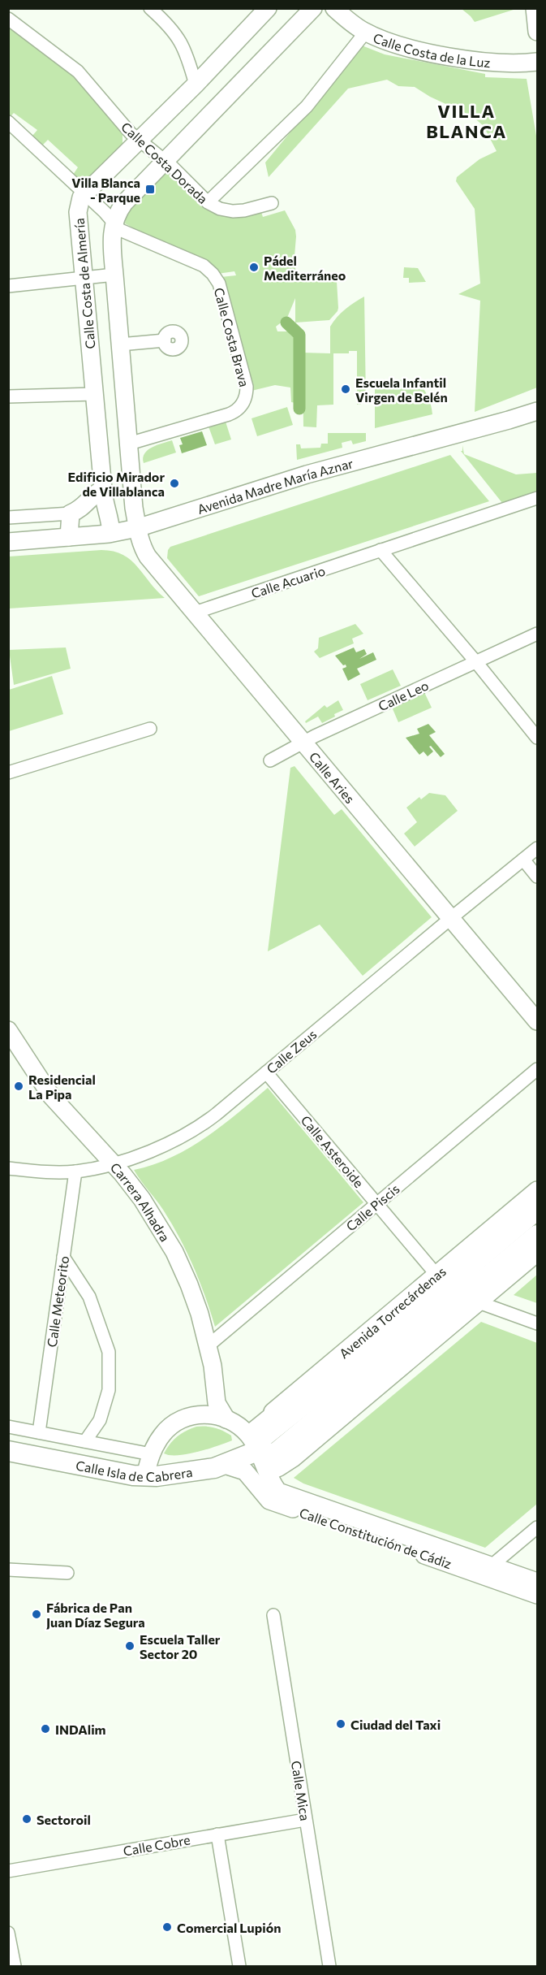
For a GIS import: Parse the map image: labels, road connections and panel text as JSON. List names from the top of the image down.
{
  "streets": {
    "main road": ["Avenida Torrecárdenas", "Calle Isla de Cabrera"],
    "street": [
      "Calle Costa de la Luz",
      "Calle Costa Dorada",
      "Calle Costa de Almería",
      "Calle Costa Brava",
      "Avenida Madre María Aznar",
      "Calle Acuario",
      "Calle Leo",
      "Calle Aries",
      "Calle Zeus",
      "Calle Asteroide",
      "Carrera Alhadra",
      "Calle Piscis",
      "Calle Meteorito",
      "Calle Constitución de Cádiz",
      "Calle Mica",
      "Calle Cobre"
    ]
  },
  "crossings": [
    ["Calle Costa Dorada", "Calle Costa de Almería"],
    ["Calle Costa de Almería", "Calle Costa Brava"],
    ["Calle Costa de Almería", "Avenida Madre María Aznar"],
    ["Avenida Madre María Aznar", "Calle Aries"],
    ["Calle Acuario", "Calle Aries"],
    ["Calle Leo", "Calle Aries"],
    ["Calle Aries", "Calle Zeus"],
    ["Calle Zeus", "Calle Asteroide"],
    ["Calle Zeus", "Carrera Alhadra"],
    ["Calle Zeus", "Calle Meteorito"],
    ["Calle Asteroide", "Calle Piscis"],
    ["Calle Asteroide", "Avenida Torrecárdenas"],
    ["Carrera Alhadra", "Calle Piscis"],
    ["Calle Meteorito", "Calle Isla de Cabrera"],
    ["Avenida Torrecárdenas", "Calle Isla de Cabrera"],
    ["Avenida Torrecárdenas", "Calle Constitución de Cádiz"],
    ["Calle Isla de Cabrera", "Calle Constitución de Cádiz"],
    ["Calle Mica", "Calle Cobre"]
  ],
  "districts": ["VILLA BLANCA"],
  "places": {
    "transit": ["Villa Blanca - Parque"],
    "other": [
      "Pádel Mediterráneo",
      "Escuela Infantil Virgen de Belén",
      "Edificio Mirador de Villablanca",
      "Residencial La Pipa",
      "Fábrica de Pan Juan Díaz Segura",
      "Escuela Taller Sector 20",
      "Ciudad del Taxi",
      "INDAlim",
      "Sectoroil",
      "Comercial Lupión"
    ]
  }
}
